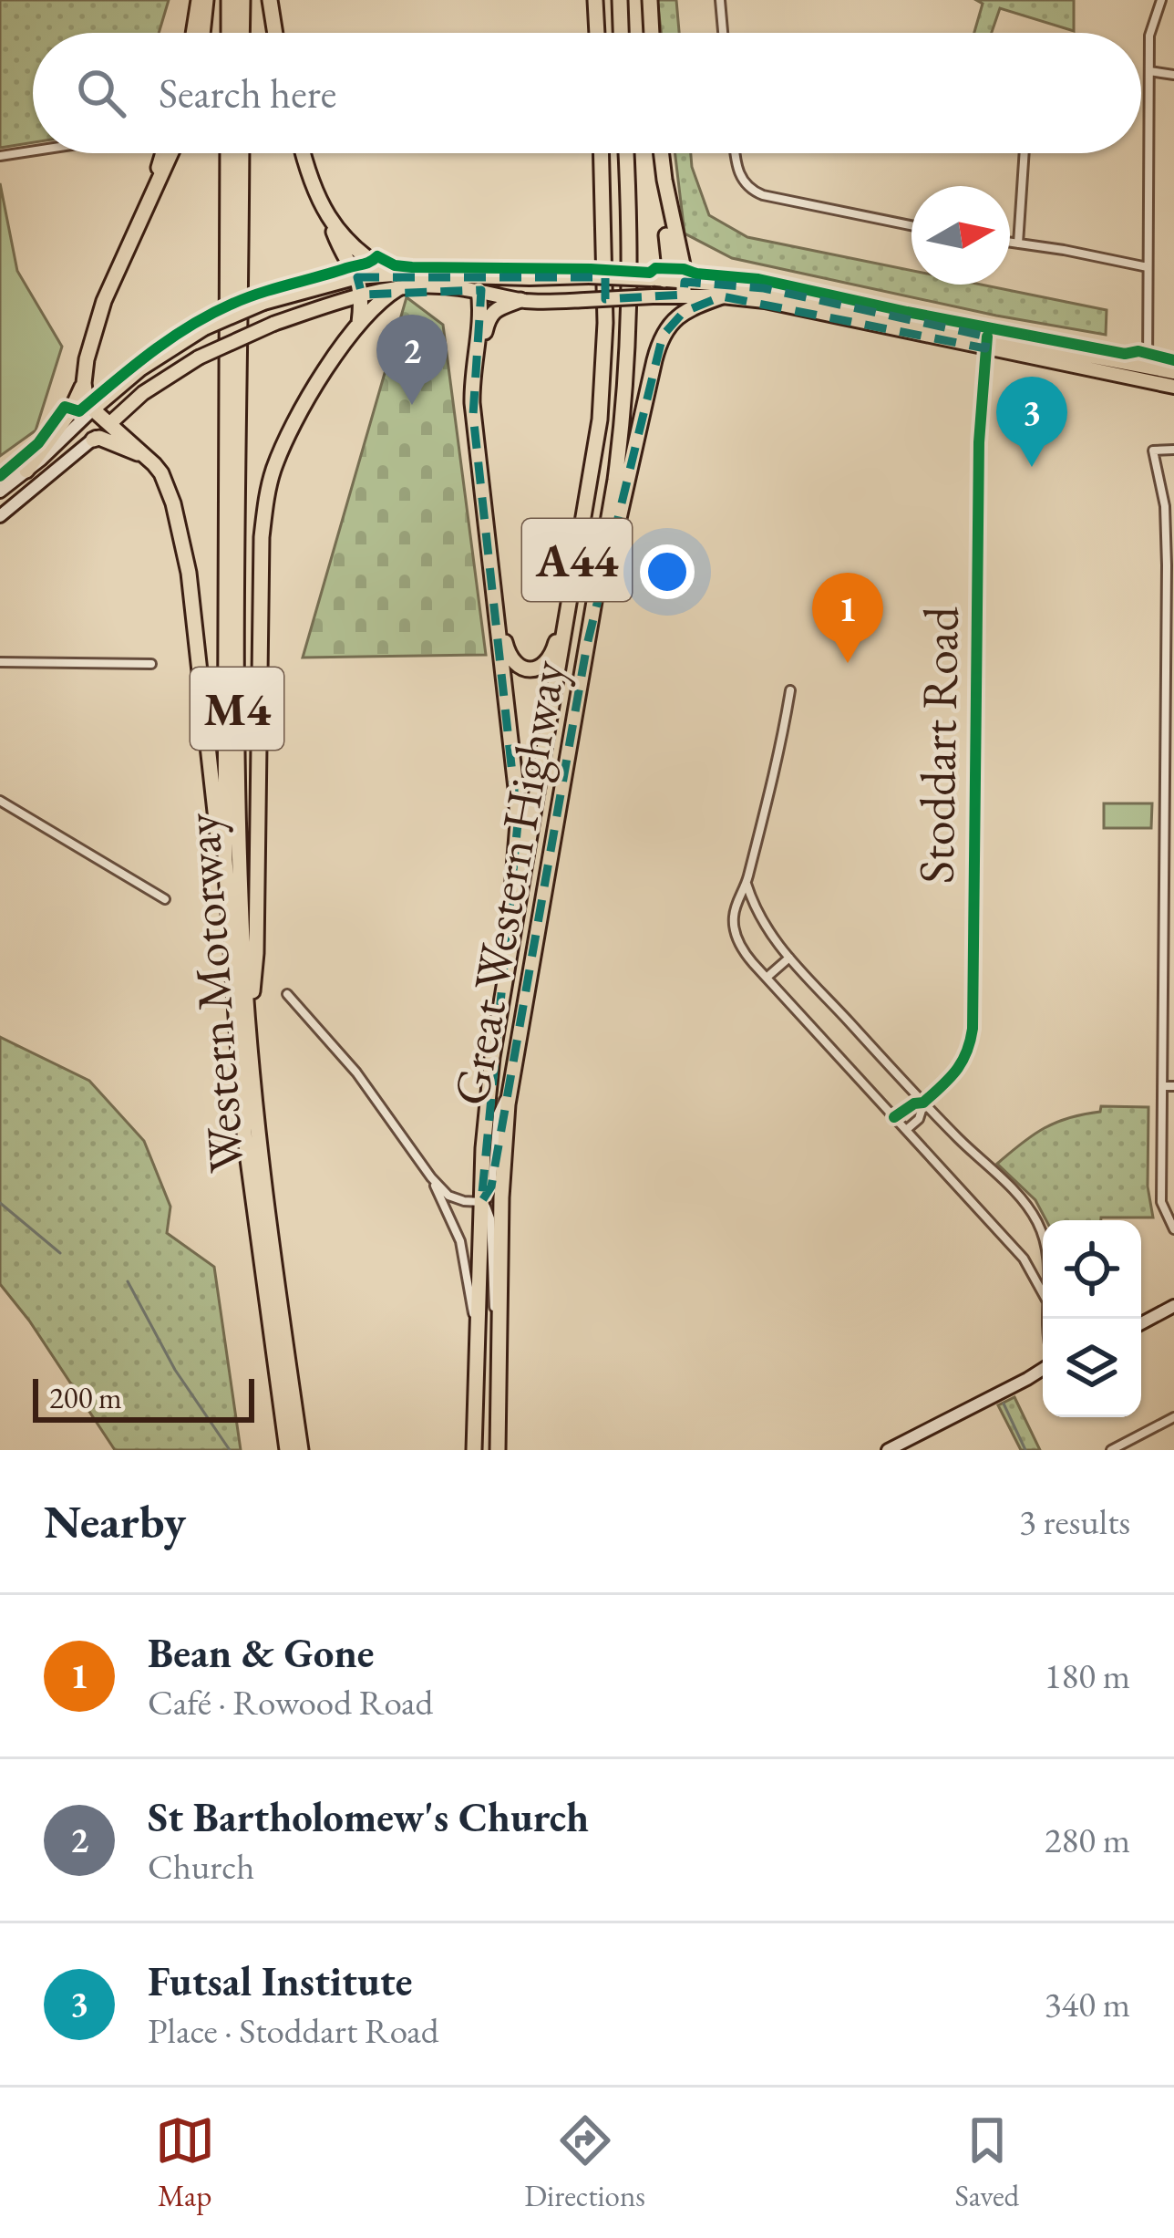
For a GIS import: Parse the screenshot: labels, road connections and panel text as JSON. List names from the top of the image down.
{
  "streets": {
    "highway": [
      "A44",
      "M4",
      "Great Western Highway",
      "Western Motorway"
    ],
    "street": ["Stoddart Road"]
  },
  "scale_bar": "200 m",
  "north": "right",
  "page": {
    "search": "Search here",
    "pins": ["2", "3", "1"],
    "scale": "200 m",
    "heading": ["Nearby", "3 results"],
    "list": [
      {
        "mark": "1",
        "name": "Bean & Gone",
        "note": "Café · Rowood Road",
        "value": "180 m"
      },
      {
        "mark": "2",
        "name": "St Bartholomew's Church",
        "note": "Church",
        "value": "280 m"
      },
      {
        "mark": "3",
        "name": "Futsal Institute",
        "note": "Place · Stoddart Road",
        "value": "340 m"
      }
    ],
    "nav": ["Map", "Directions", "Saved"]
  }
}
